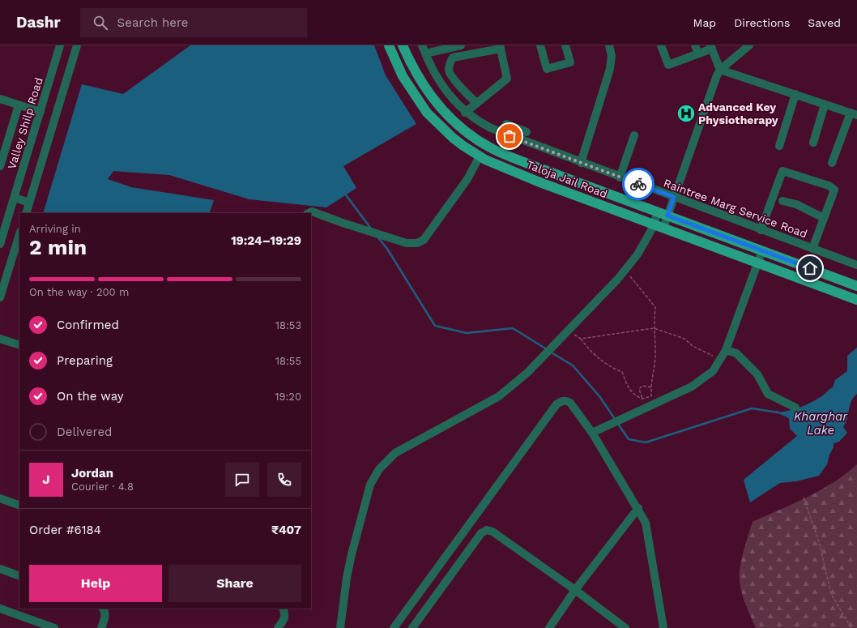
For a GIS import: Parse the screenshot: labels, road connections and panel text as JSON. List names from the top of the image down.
{
  "streets": {
    "main road": ["Taloja Jail Road"],
    "street": ["Valley Shilp Road", "Raintree Marg Service Road"]
  },
  "water": ["Kharghar Lake"],
  "places": {
    "hospital": ["Advanced Key Physiotherapy"]
  },
  "page": {
    "header": "Dashr",
    "search": "Search here",
    "nav": ["Map", "Directions", "Saved"],
    "heading": ["2 min", "Arriving in", "19:24–19:29"],
    "panel": [
      "Jordan",
      "Courier · 4.8",
      "Order #6184",
      "₹407"
    ],
    "bar": "On the way · 200 m",
    "list": [
      ["Confirmed", "18:53"],
      ["Preparing", "18:55"],
      ["On the way", "19:20"],
      "Delivered"
    ],
    "round": "J",
    "buttons": ["Help", "Share"]
  }
}
